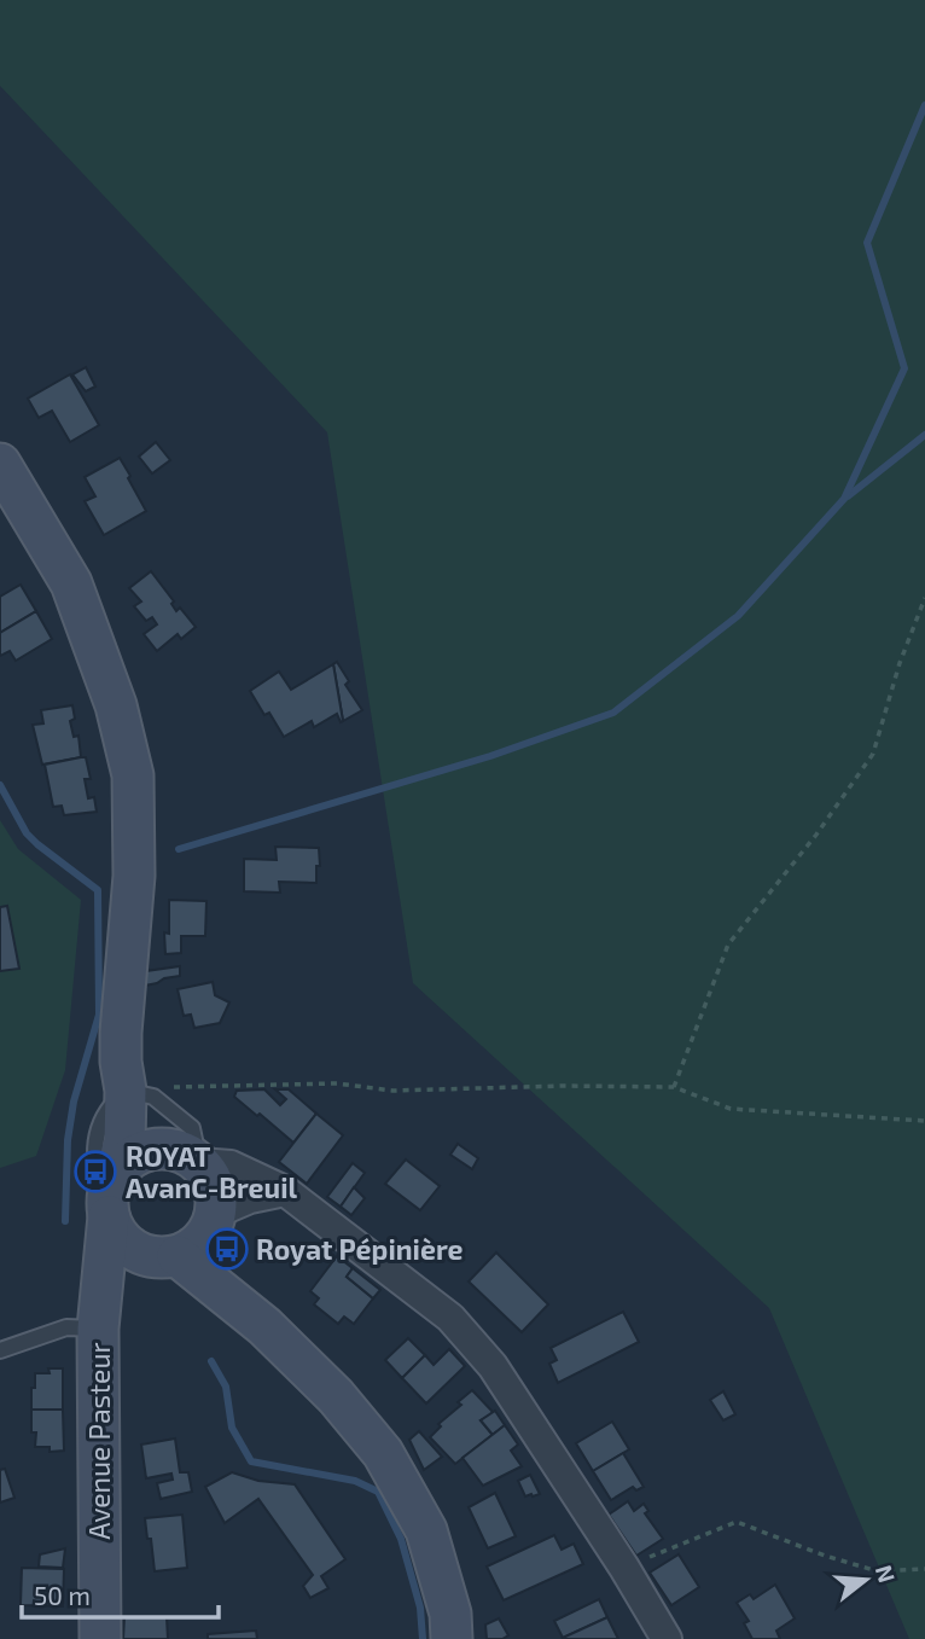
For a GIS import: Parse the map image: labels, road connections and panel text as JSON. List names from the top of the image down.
{
  "streets": {
    "main road": ["Avenue Pasteur"]
  },
  "places": {
    "bus stop": ["ROYAT AvanC-Breuil", "Royat Pépinière"]
  },
  "scale_bar": "50 m",
  "north": "right"
}
